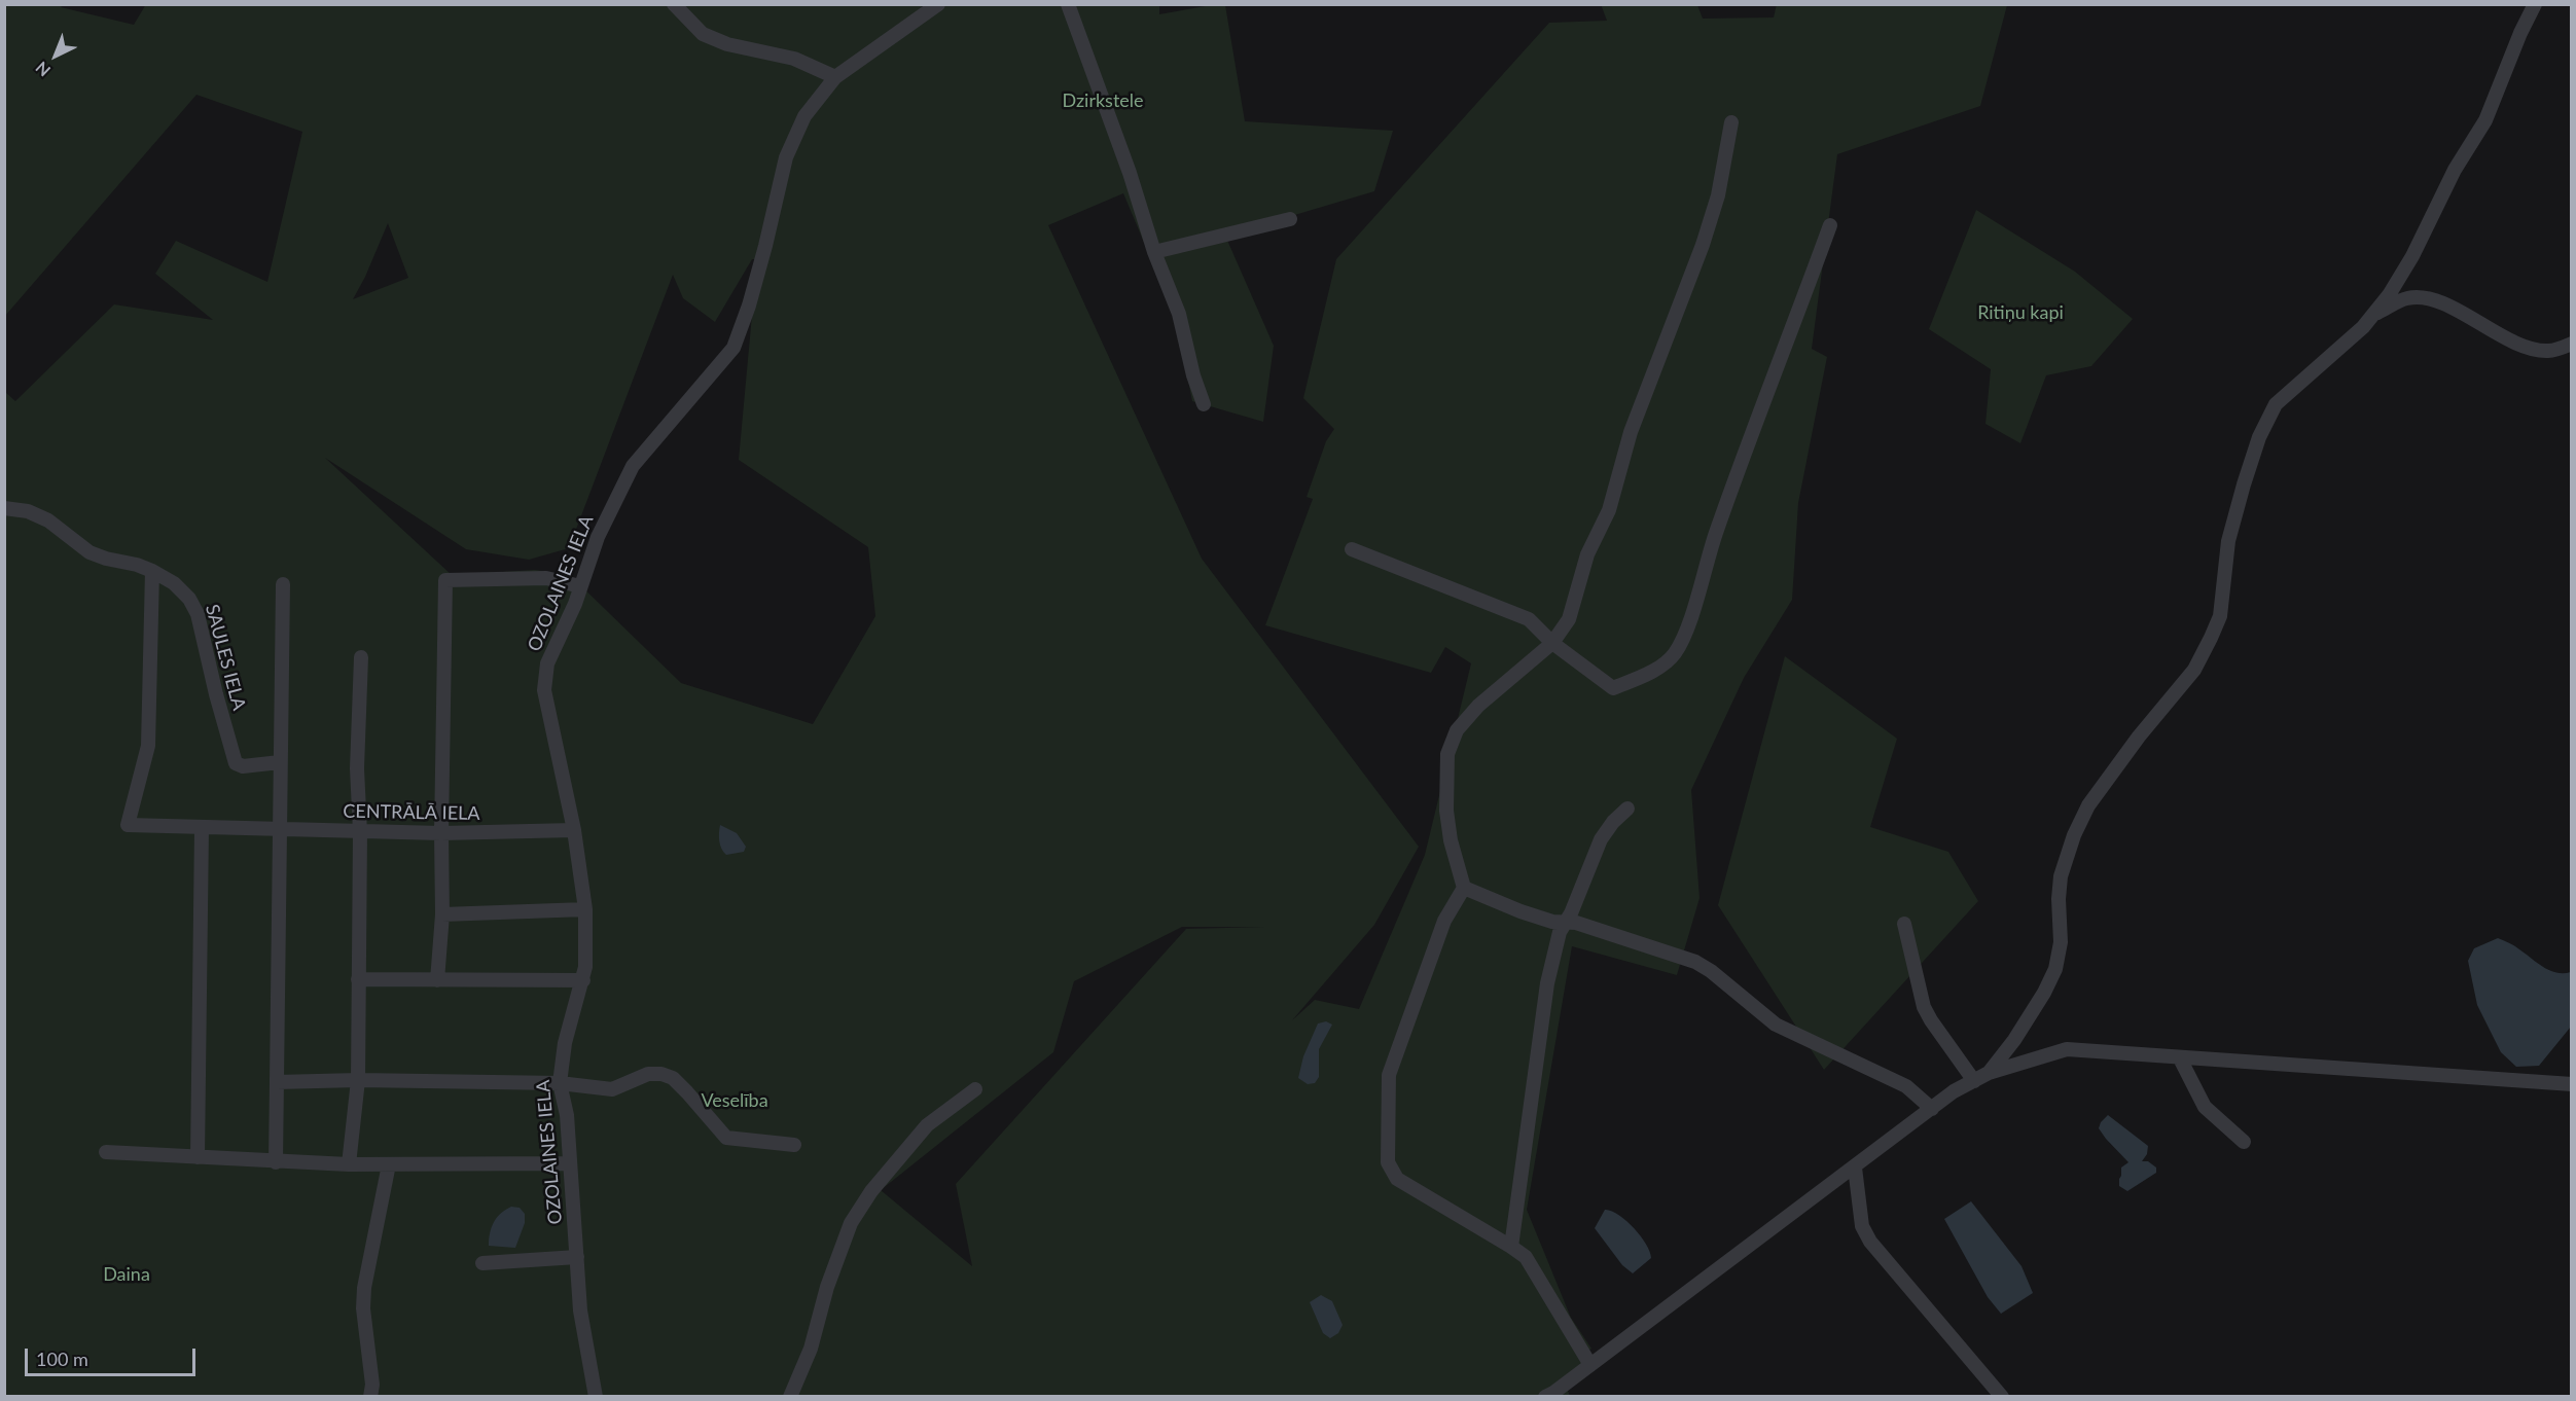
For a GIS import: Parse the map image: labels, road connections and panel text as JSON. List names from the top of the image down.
{
  "streets": {
    "street": ["OZOLAINES IELA", "SAULES IELA", "CENTRĀLĀ IELA"]
  },
  "crossings": [
    ["OZOLAINES IELA", "CENTRĀLĀ IELA"],
    ["SAULES IELA", "CENTRĀLĀ IELA"]
  ],
  "parks": [
    "Dzirkstele",
    "Ritiņu kapi",
    "Veselība",
    "Daina"
  ],
  "scale_bar": "100 m",
  "north": "bottom left"
}
